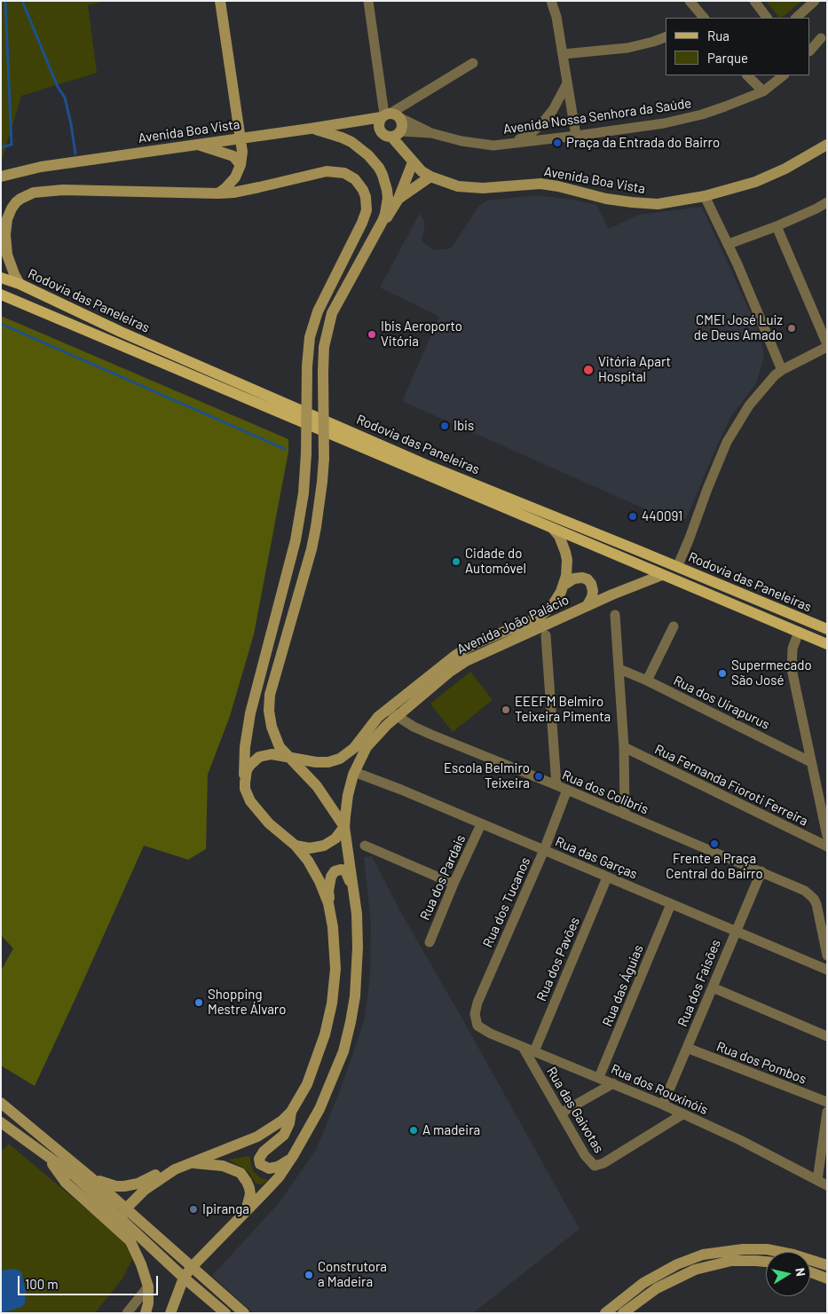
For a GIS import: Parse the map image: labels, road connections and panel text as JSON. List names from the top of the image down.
{
  "streets": {
    "main road": ["Avenida Boa Vista", "Rodovia das Paneleiras", "Avenida João Palácio"],
    "street": [
      "Avenida Nossa Senhora da Saúde",
      "Rua dos Uirapurus",
      "Rua Fernanda Fioroti Ferreira",
      "Rua dos Colibris",
      "Rua das Garças",
      "Rua dos Pardais",
      "Rua dos Tucanos",
      "Rua dos Pavões",
      "Rua dos Faisões",
      "Rua das Águias",
      "Rua dos Pombos",
      "Rua dos Rouxinóis",
      "Rua das Gaivotas"
    ]
  },
  "crossings": [
    ["Avenida Nossa Senhora da Saúde", "Avenida Boa Vista"],
    ["Rodovia das Paneleiras", "Avenida João Palácio"],
    ["Avenida João Palácio", "Rua dos Colibris"],
    ["Avenida João Palácio", "Rua das Garças"],
    ["Rua dos Colibris", "Rua dos Tucanos"],
    ["Rua dos Colibris", "Rua dos Faisões"],
    ["Rua das Garças", "Rua dos Pardais"],
    ["Rua das Garças", "Rua dos Tucanos"],
    ["Rua das Garças", "Rua dos Pavões"],
    ["Rua das Garças", "Rua dos Faisões"],
    ["Rua das Garças", "Rua das Águias"],
    ["Rua dos Tucanos", "Rua dos Rouxinóis"],
    ["Rua dos Pavões", "Rua dos Rouxinóis"],
    ["Rua dos Faisões", "Rua dos Pombos"],
    ["Rua dos Faisões", "Rua dos Rouxinóis"],
    ["Rua das Águias", "Rua dos Rouxinóis"],
    ["Rua dos Rouxinóis", "Rua das Gaivotas"]
  ],
  "places": [
    "Praça da Entrada do Bairro",
    "CMEI José Luiz de Deus Amado",
    "Ibis Aeroporto Vitória",
    "Vitória Apart Hospital",
    "Ibis",
    "440091",
    "Cidade do Automóvel",
    "Supermecado São José",
    "EEEFM Belmiro Teixeira Pimenta",
    "Escola Belmiro Teixeira",
    "Frente a Praça Central do Bairro",
    "Shopping Mestre Álvaro",
    "A madeira",
    "Ipiranga",
    "Construtora a Madeira"
  ],
  "legend": ["Rua", "Parque"],
  "scale_bar": "100 m",
  "north": "right"
}
